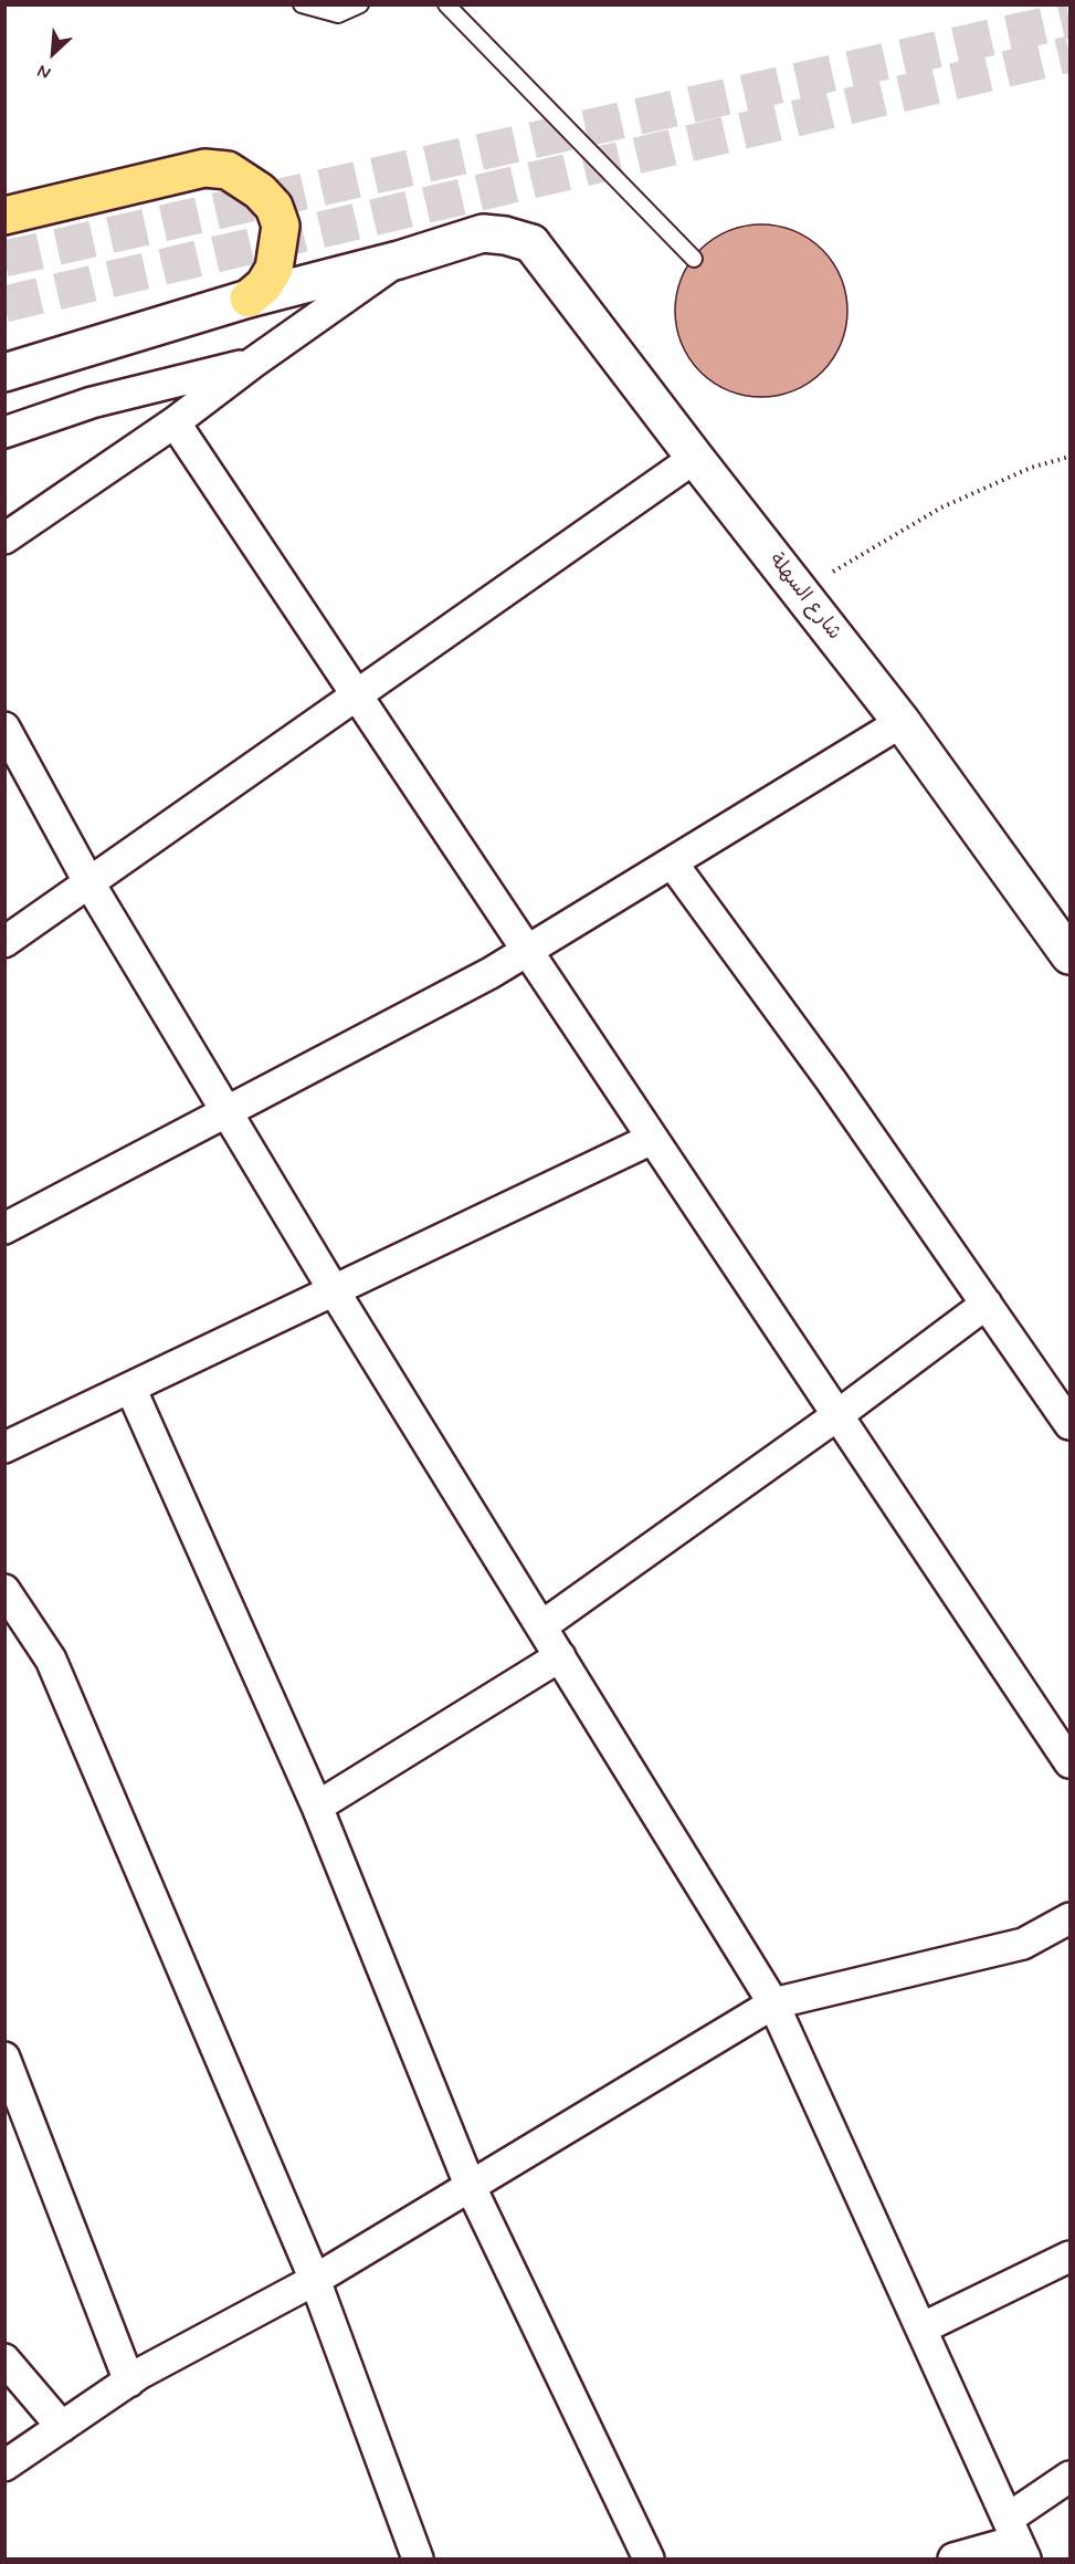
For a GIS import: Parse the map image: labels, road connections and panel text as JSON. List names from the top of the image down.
{
  "streets": {
    "main road": ["شارع السهلة"]
  },
  "north": "bottom left"
}
